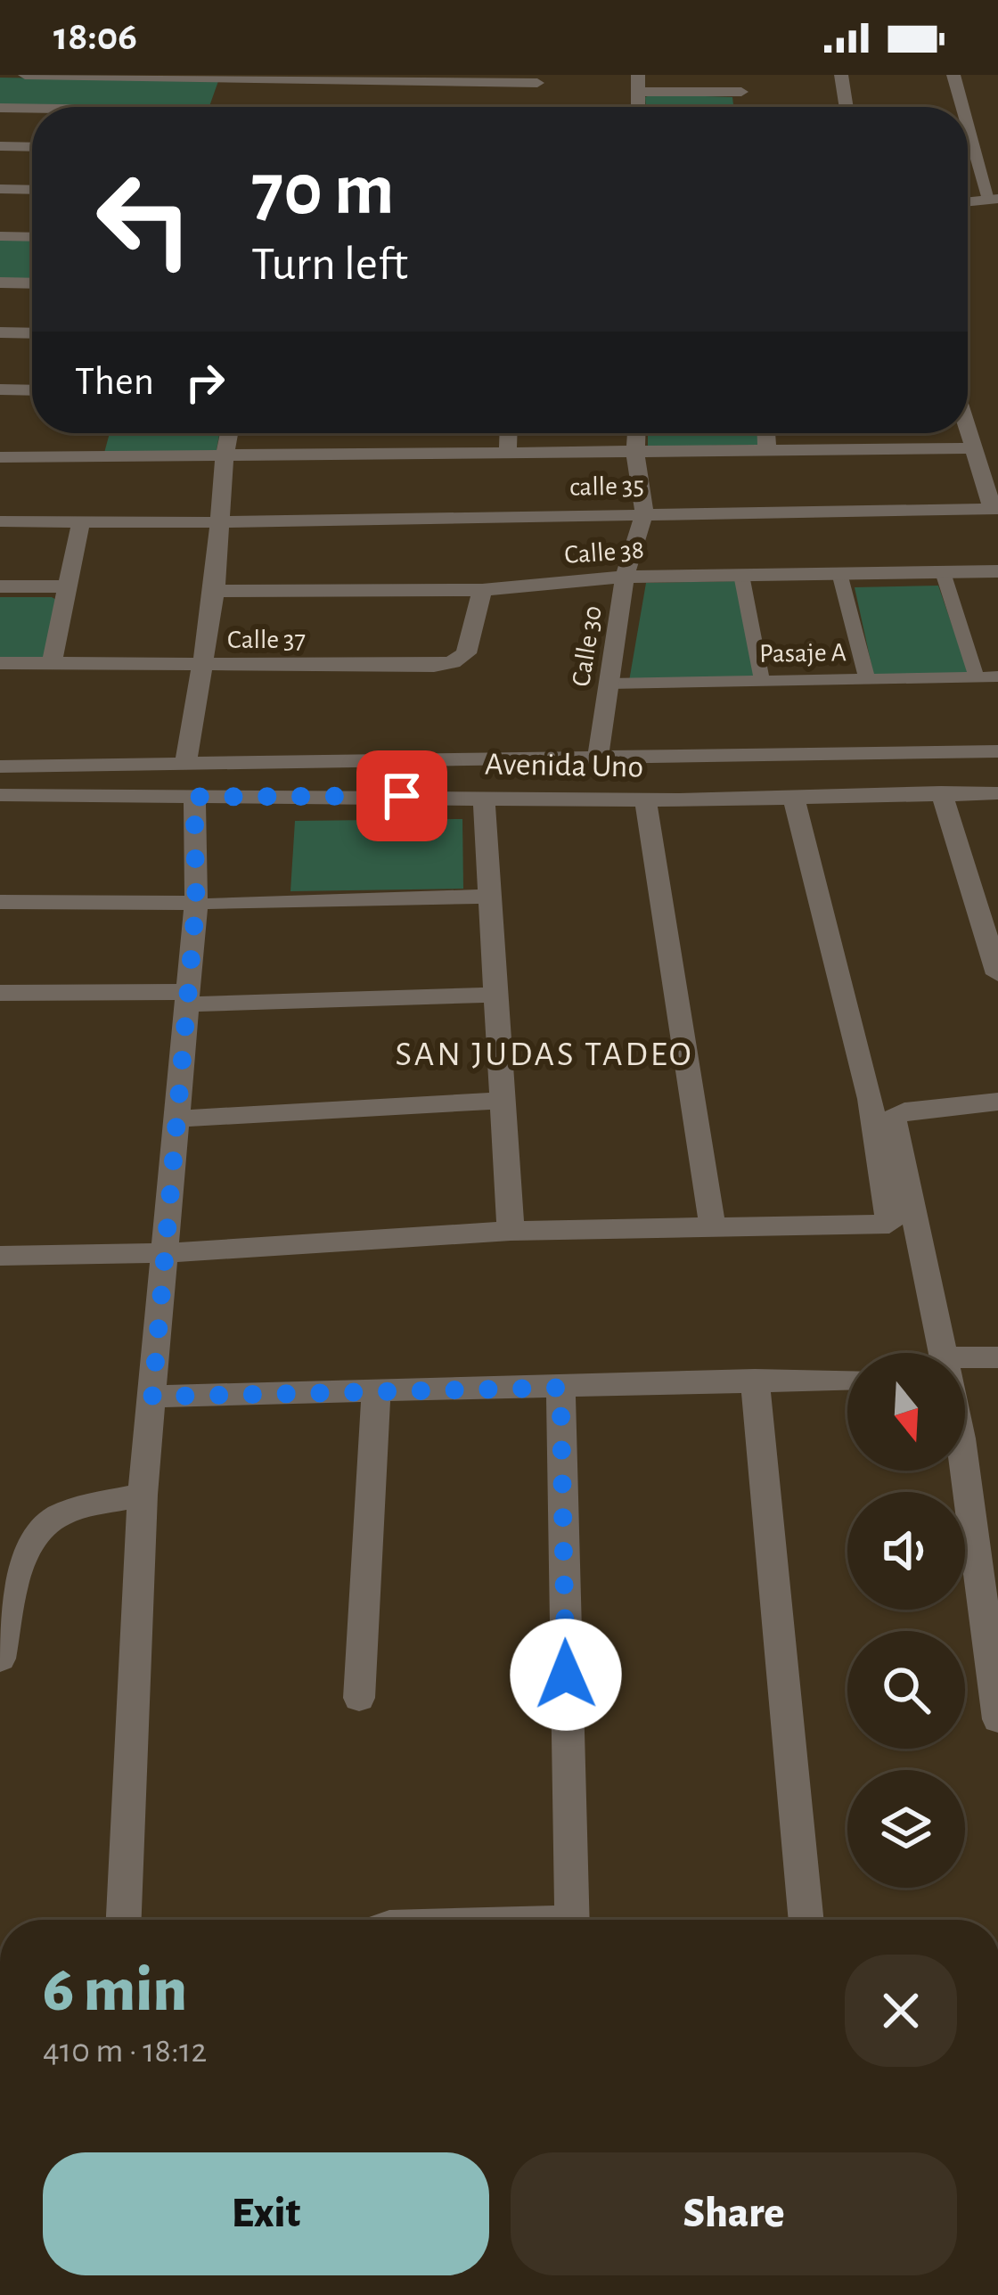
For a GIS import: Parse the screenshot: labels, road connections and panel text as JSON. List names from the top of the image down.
{
  "streets": {
    "street": [
      "calle 35",
      "Calle 38",
      "Calle 37",
      "Calle 30",
      "Pasaje A",
      "Avenida Uno"
    ]
  },
  "crossings": [
    ["calle 35", "Calle 30"],
    ["Calle 38", "Calle 37"],
    ["Calle 38", "Calle 30"],
    ["Calle 30", "Pasaje A"],
    ["Calle 30", "Avenida Uno"]
  ],
  "districts": ["SAN JUDAS TADEO"],
  "north": "bottom",
  "page": {
    "status": "18:06",
    "turn": ["70 m", "Turn left"],
    "then": "Then",
    "heading": ["6 min", "410 m · 18:12"],
    "buttons": ["Exit", "Share"]
  }
}
